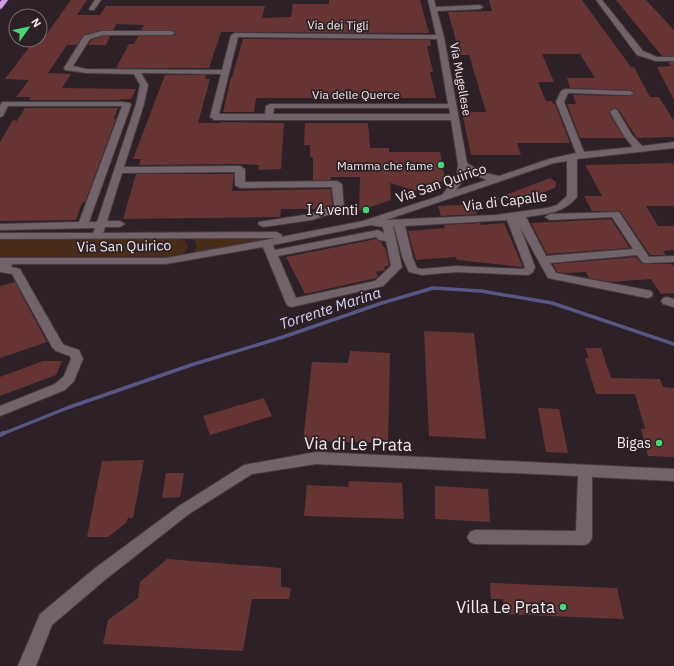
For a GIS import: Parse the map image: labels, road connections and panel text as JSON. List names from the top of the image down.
{
  "streets": {
    "street": [
      "Via dei Tigli",
      "Via Mugellese",
      "Via delle Querce",
      "Via San Quirico",
      "Via di Capalle",
      "Via di Le Prata"
    ]
  },
  "crossings": [
    ["Via dei Tigli", "Via Mugellese"],
    ["Via dei Tigli", "Via delle Querce"],
    ["Via Mugellese", "Via delle Querce"],
    ["Via San Quirico", "Via di Capalle"]
  ],
  "water": ["Torrente Marina"],
  "places": [
    "Mamma che fame",
    "I 4 venti",
    "Bigas",
    "Villa Le Prata"
  ],
  "north": "top right"
}
